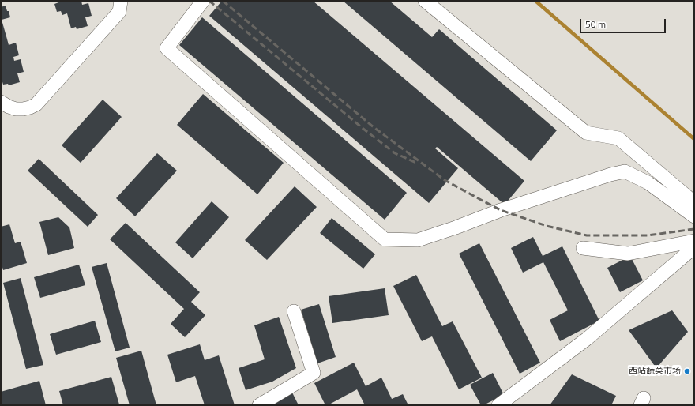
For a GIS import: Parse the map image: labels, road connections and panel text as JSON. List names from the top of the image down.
{
  "places": ["西站蔬菜市场"],
  "scale_bar": "50 m"
}
